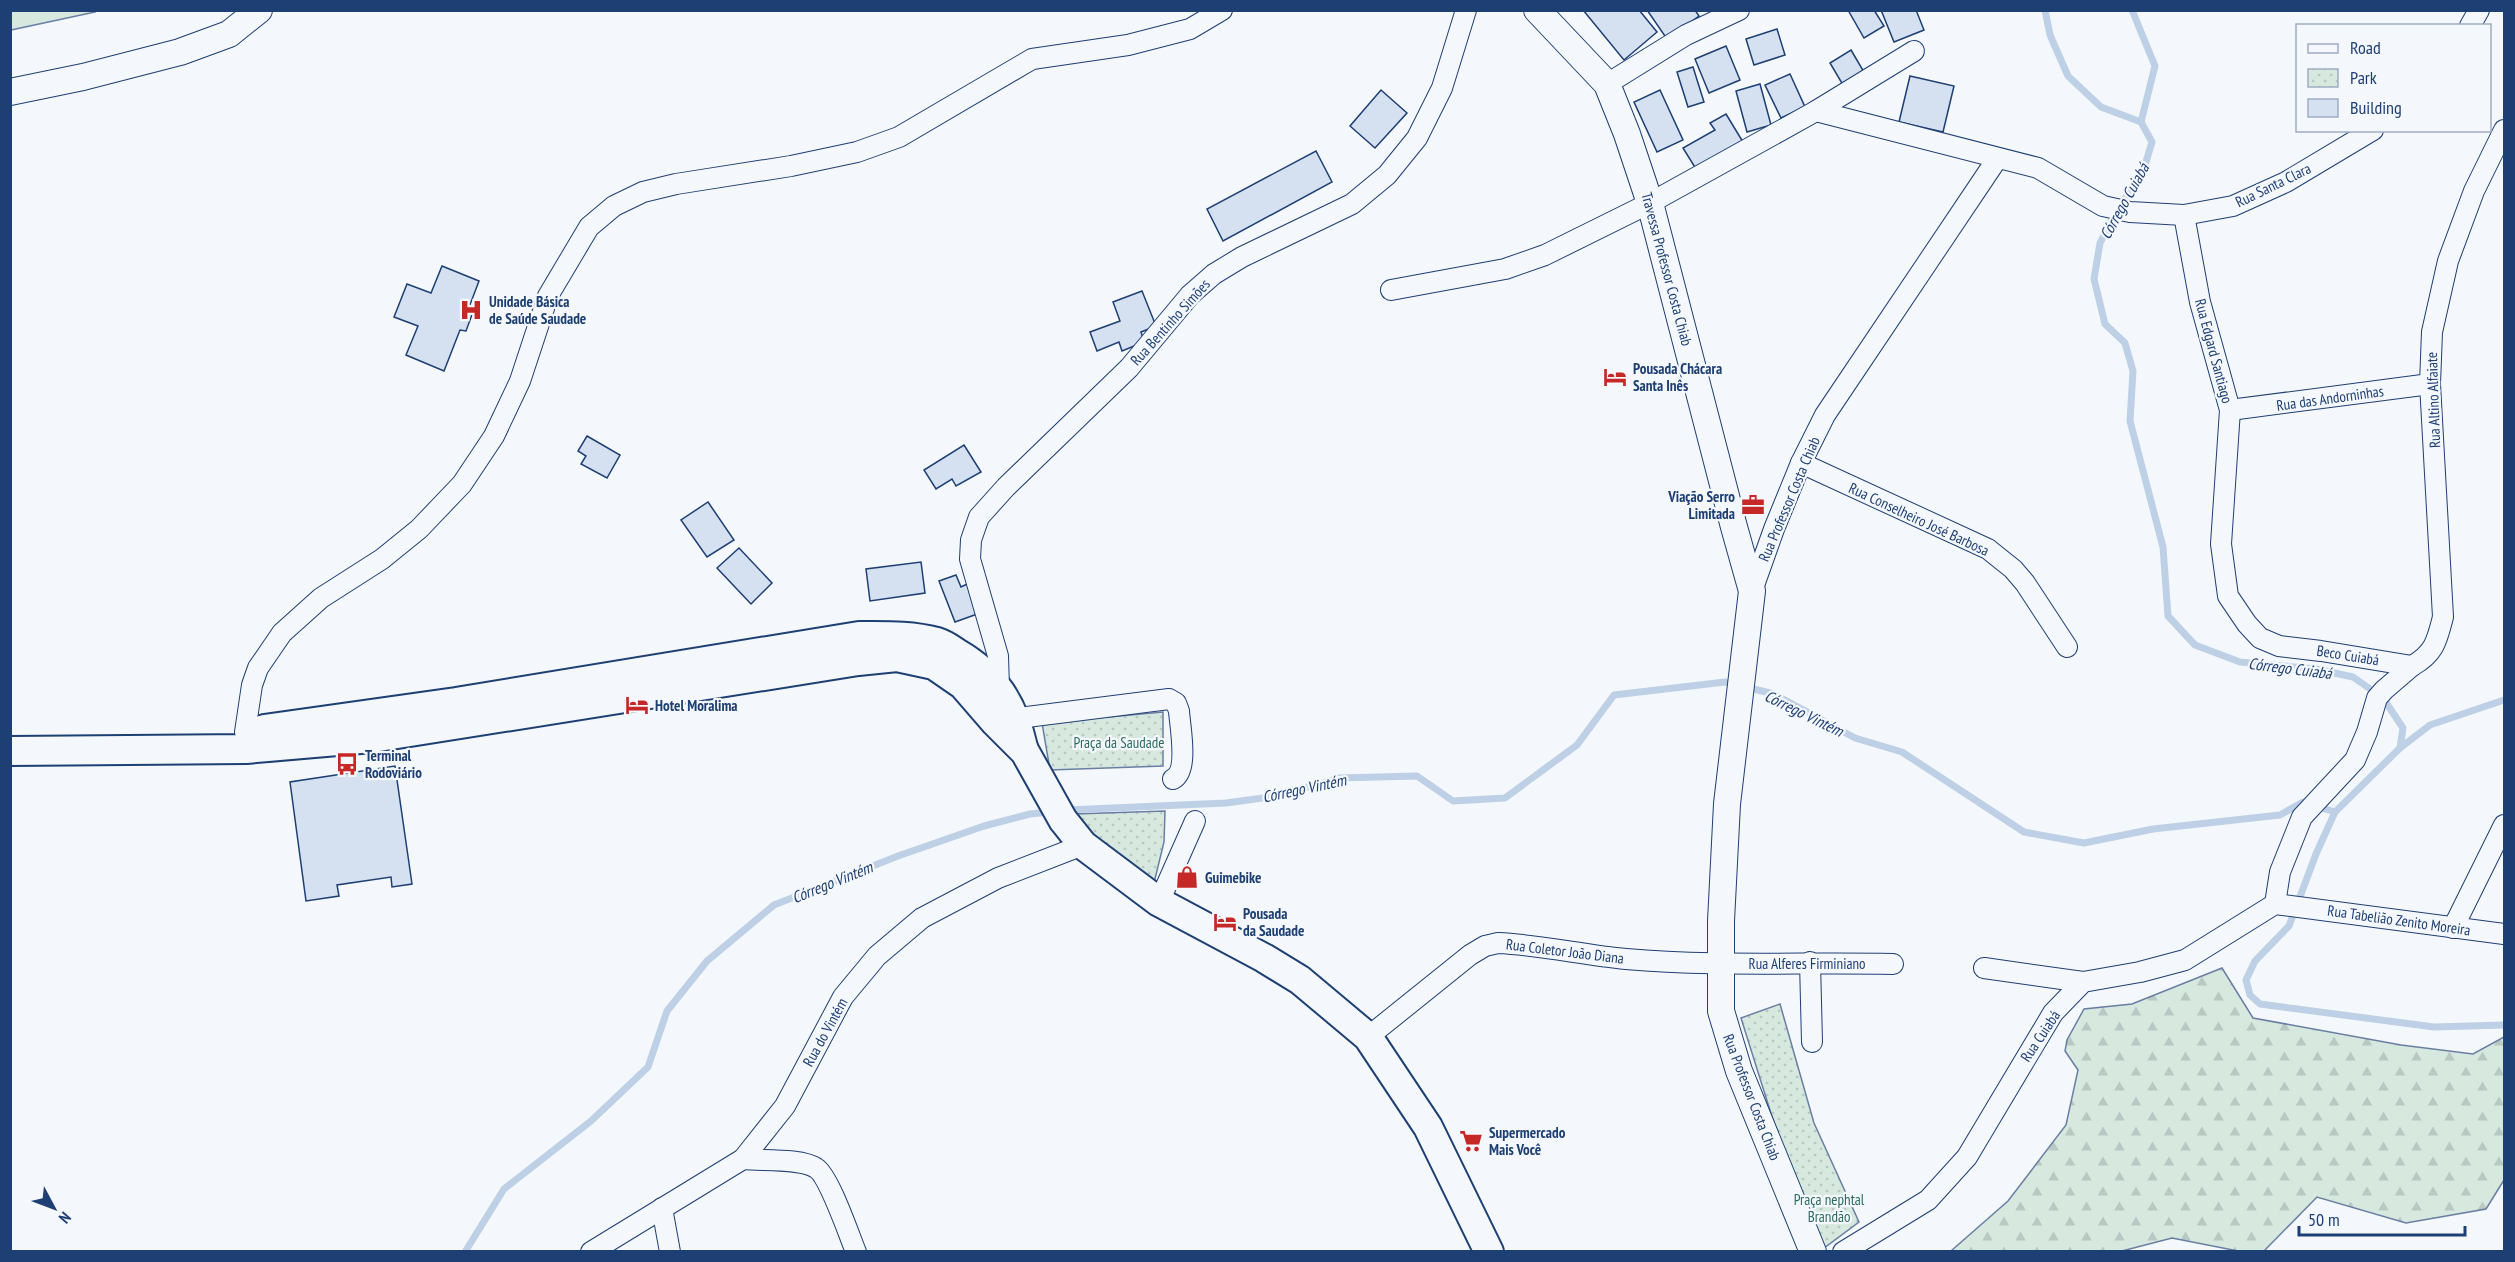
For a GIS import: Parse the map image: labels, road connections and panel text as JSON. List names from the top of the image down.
{
  "streets": {
    "street": [
      "Rua Santa Clara",
      "Travessa Professor Costa Chiab",
      "Rua Bentinho Simões",
      "Rua Edgard Santiago",
      "Rua das Andorninhas",
      "Rua Altino Alfaiate",
      "Rua Professor Costa Chiab",
      "Rua Conselheiro José Barbosa",
      "Beco Cuiabá",
      "Rua Tabelião Zenito Moreira",
      "Rua Coletor João Diana",
      "Rua Alferes Firminiano",
      "Rua do Vintém",
      "Rua Cuiabá"
    ]
  },
  "crossings": [
    ["Rua Santa Clara", "Rua Edgard Santiago"],
    ["Rua Santa Clara", "Rua Professor Costa Chiab"],
    ["Travessa Professor Costa Chiab", "Rua Professor Costa Chiab"],
    ["Rua Edgard Santiago", "Rua das Andorninhas"],
    ["Rua Edgard Santiago", "Beco Cuiabá"],
    ["Rua das Andorninhas", "Rua Altino Alfaiate"],
    ["Rua Altino Alfaiate", "Beco Cuiabá"],
    ["Rua Professor Costa Chiab", "Rua Conselheiro José Barbosa"],
    ["Rua Professor Costa Chiab", "Rua Coletor João Diana"],
    ["Rua Professor Costa Chiab", "Rua Alferes Firminiano"],
    ["Rua Coletor João Diana", "Rua Alferes Firminiano"]
  ],
  "water": ["Córrego Cuiabá", "Córrego Vintém"],
  "parks": ["Praça da Saudade", "Praça nephtal Brandão"],
  "places": {
    "hospital": ["Unidade Básica de Saúde Saudade"],
    "hotel": ["Pousada Chácara Santa Inês", "Hotel Moralima", "Pousada da Saudade"],
    "office": ["Viação Serro Limitada"],
    "bus stop": ["Terminal Rodoviário"],
    "shop": ["Guimebike"],
    "supermarket": ["Supermercado Mais Você"]
  },
  "legend": ["Road", "Park", "Building"],
  "scale_bar": "50 m",
  "north": "bottom right"
}
